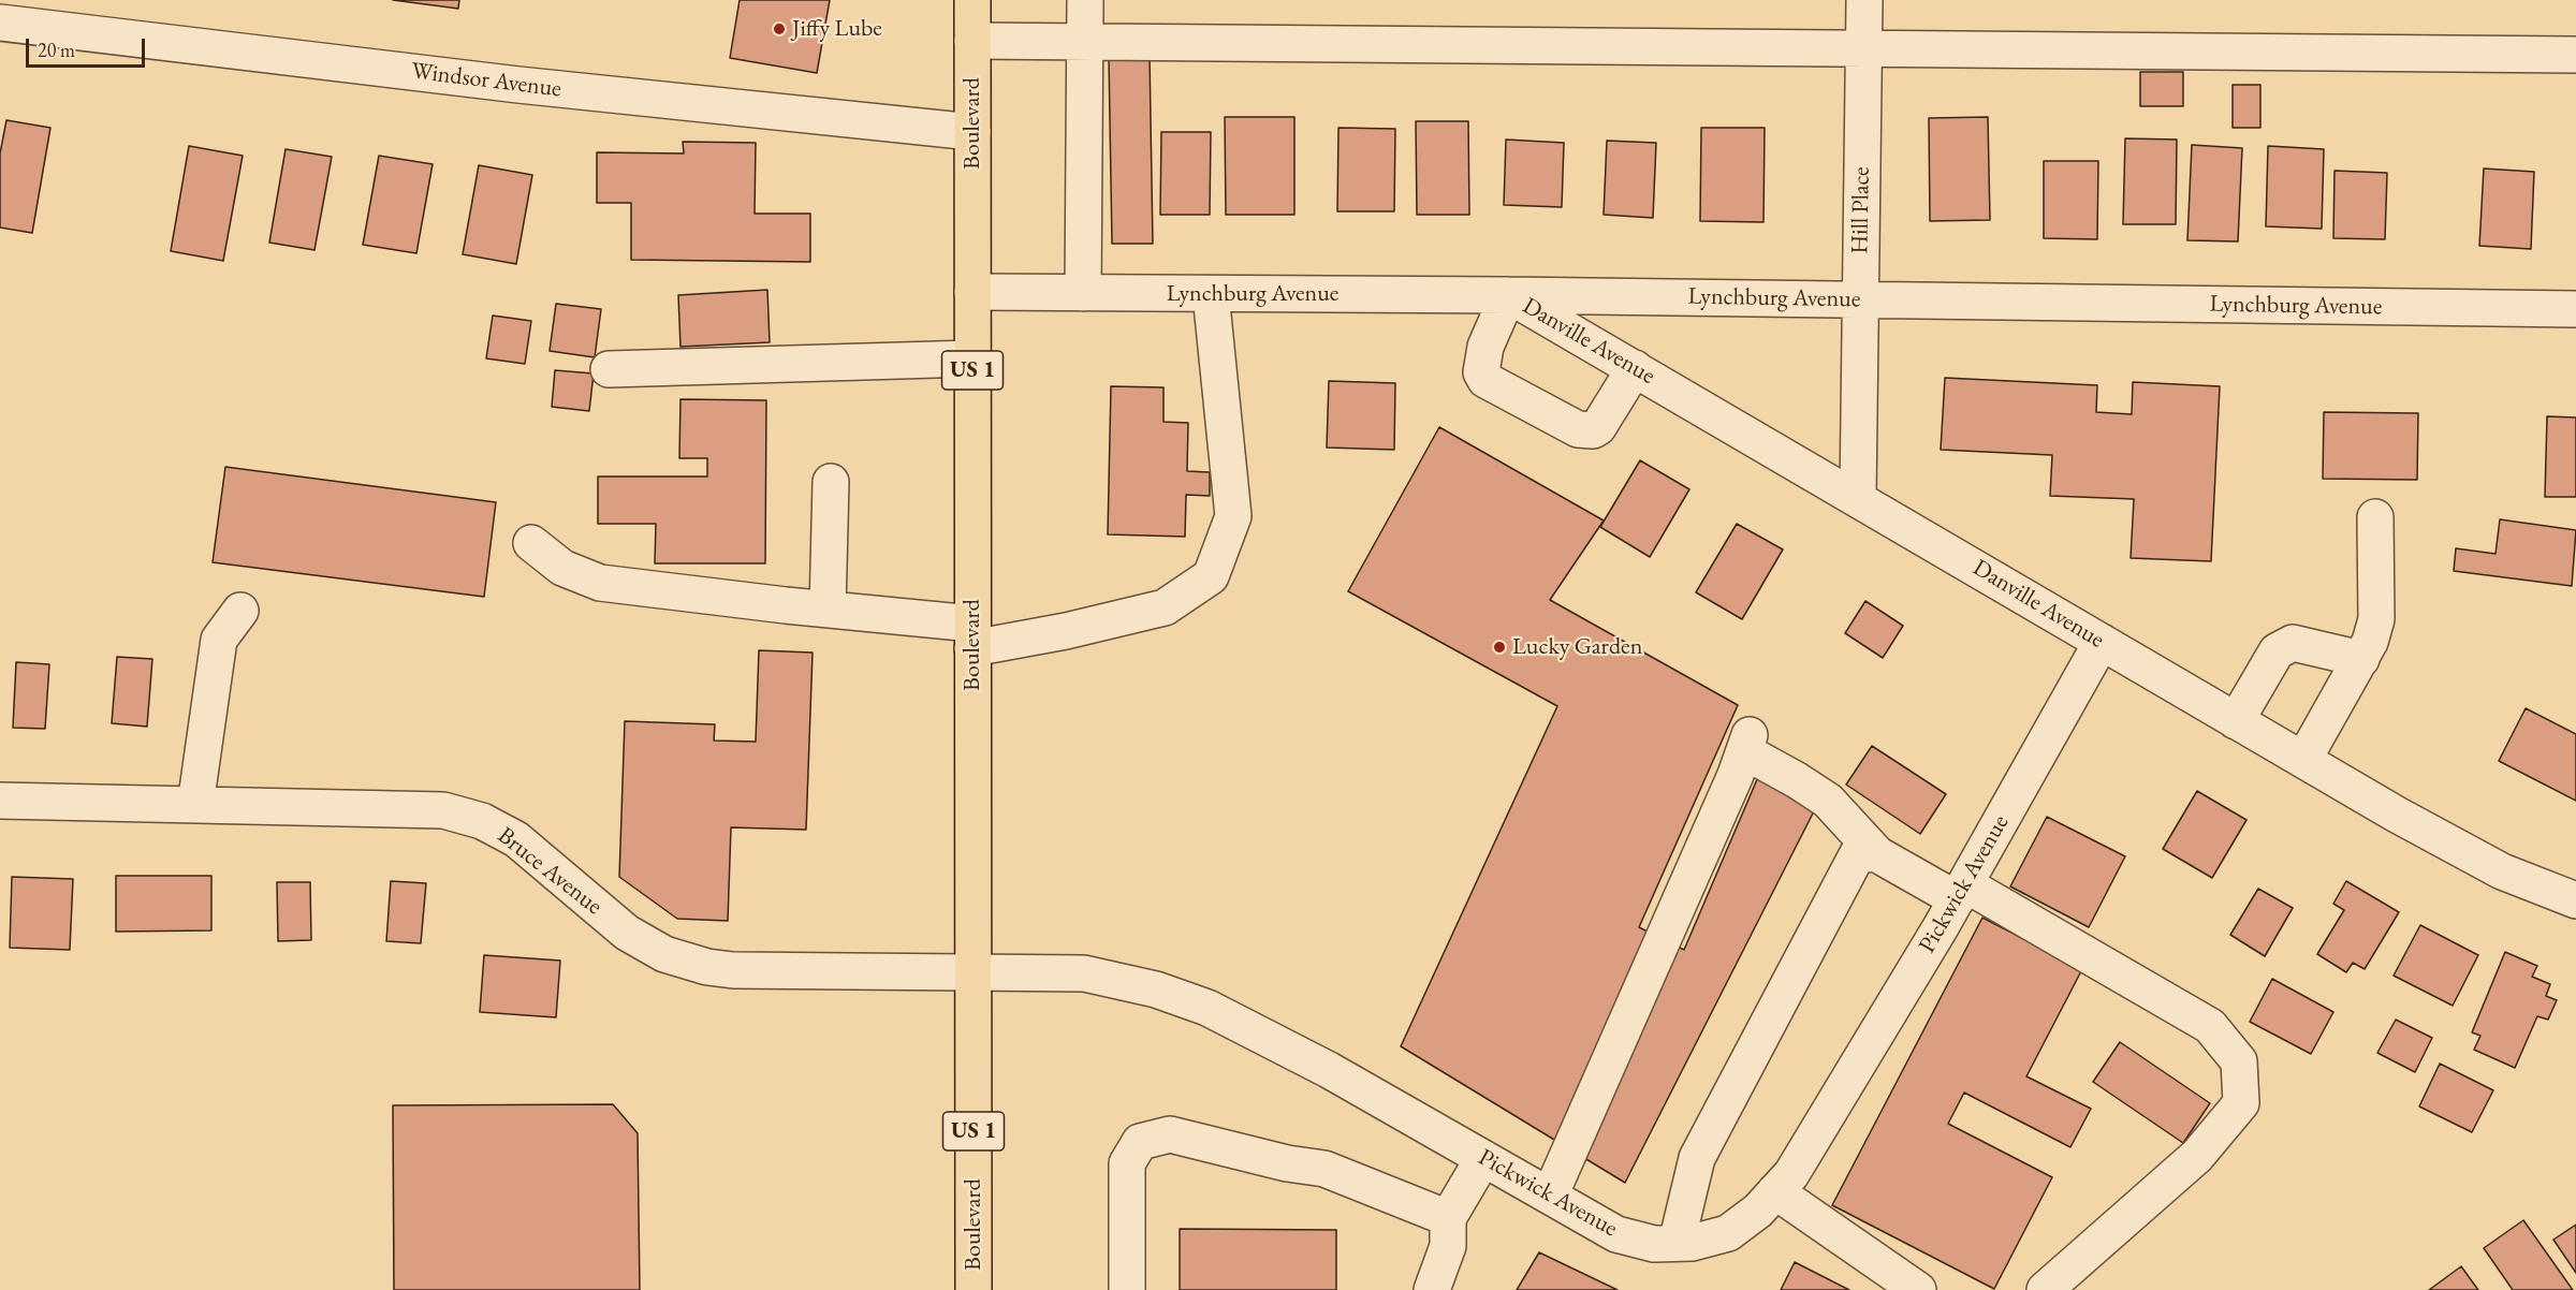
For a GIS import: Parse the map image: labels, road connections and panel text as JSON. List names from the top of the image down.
{
  "streets": {
    "main road": ["Boulevard", "US 1"],
    "street": [
      "Windsor Avenue",
      "Hill Place",
      "Lynchburg Avenue",
      "Danville Avenue",
      "Bruce Avenue",
      "Pickwick Avenue"
    ]
  },
  "crossings": [
    ["Windsor Avenue", "Boulevard"],
    ["Boulevard", "Lynchburg Avenue"],
    ["Boulevard", "Bruce Avenue"],
    ["Boulevard", "Pickwick Avenue"],
    ["Hill Place", "Lynchburg Avenue"],
    ["Hill Place", "Danville Avenue"],
    ["Lynchburg Avenue", "Danville Avenue"],
    ["Danville Avenue", "Pickwick Avenue"],
    ["Bruce Avenue", "Pickwick Avenue"]
  ],
  "places": ["Jiffy Lube", "Lucky Garden"],
  "scale_bar": "20 m"
}
